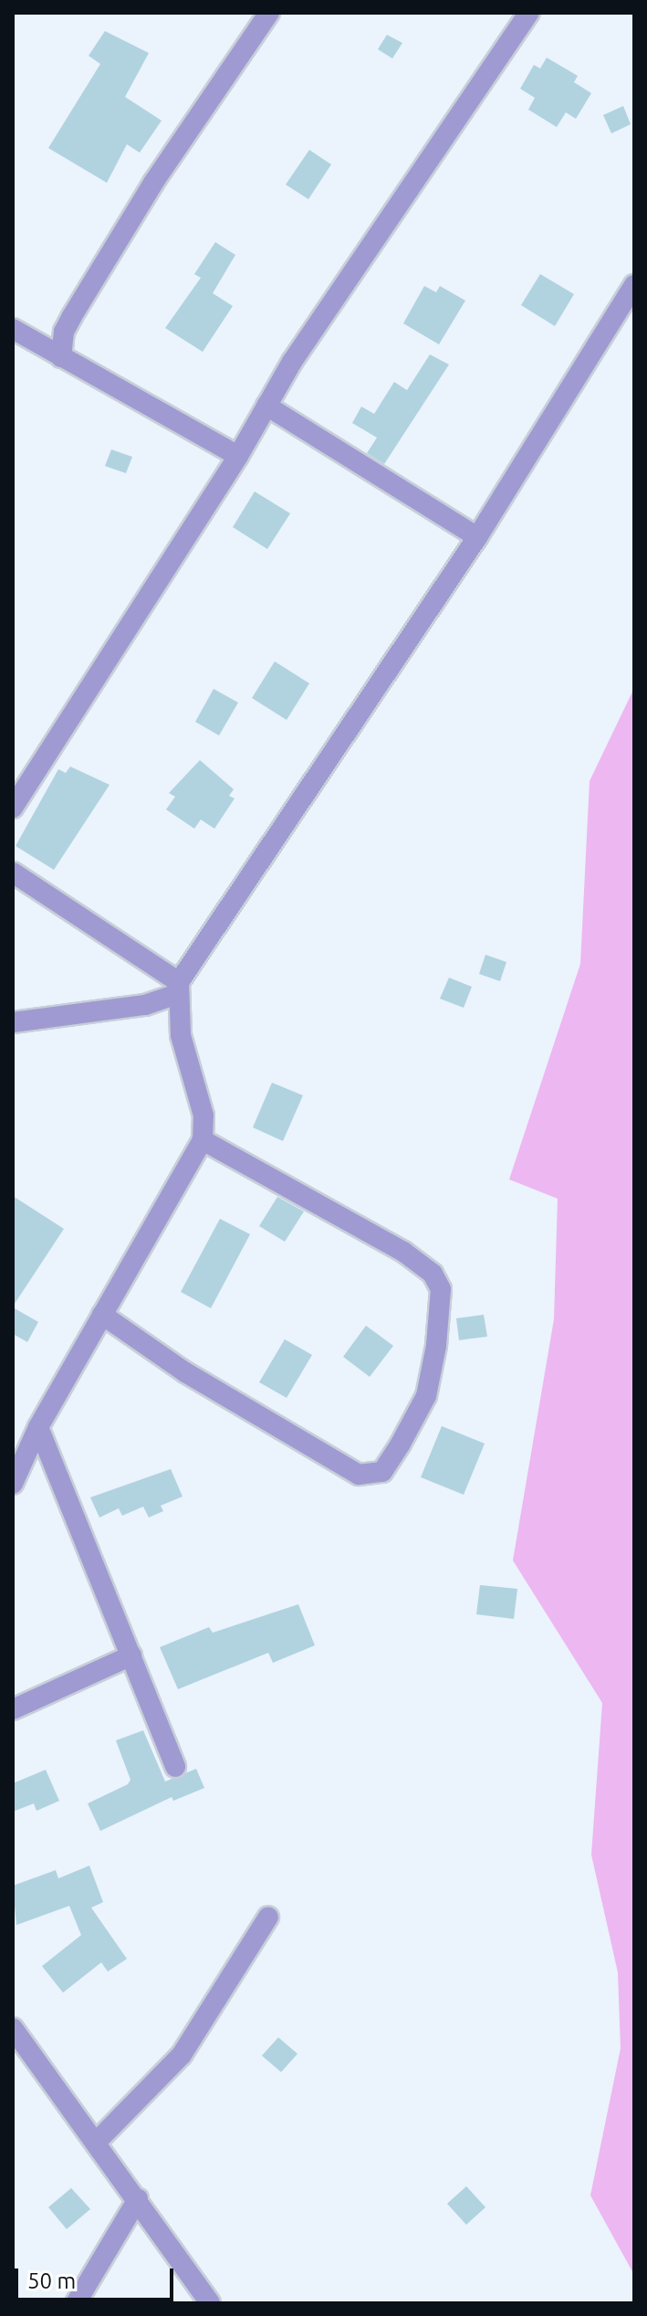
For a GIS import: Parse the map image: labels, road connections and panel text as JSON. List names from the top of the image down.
{
  "scale_bar": "50 m"
}
